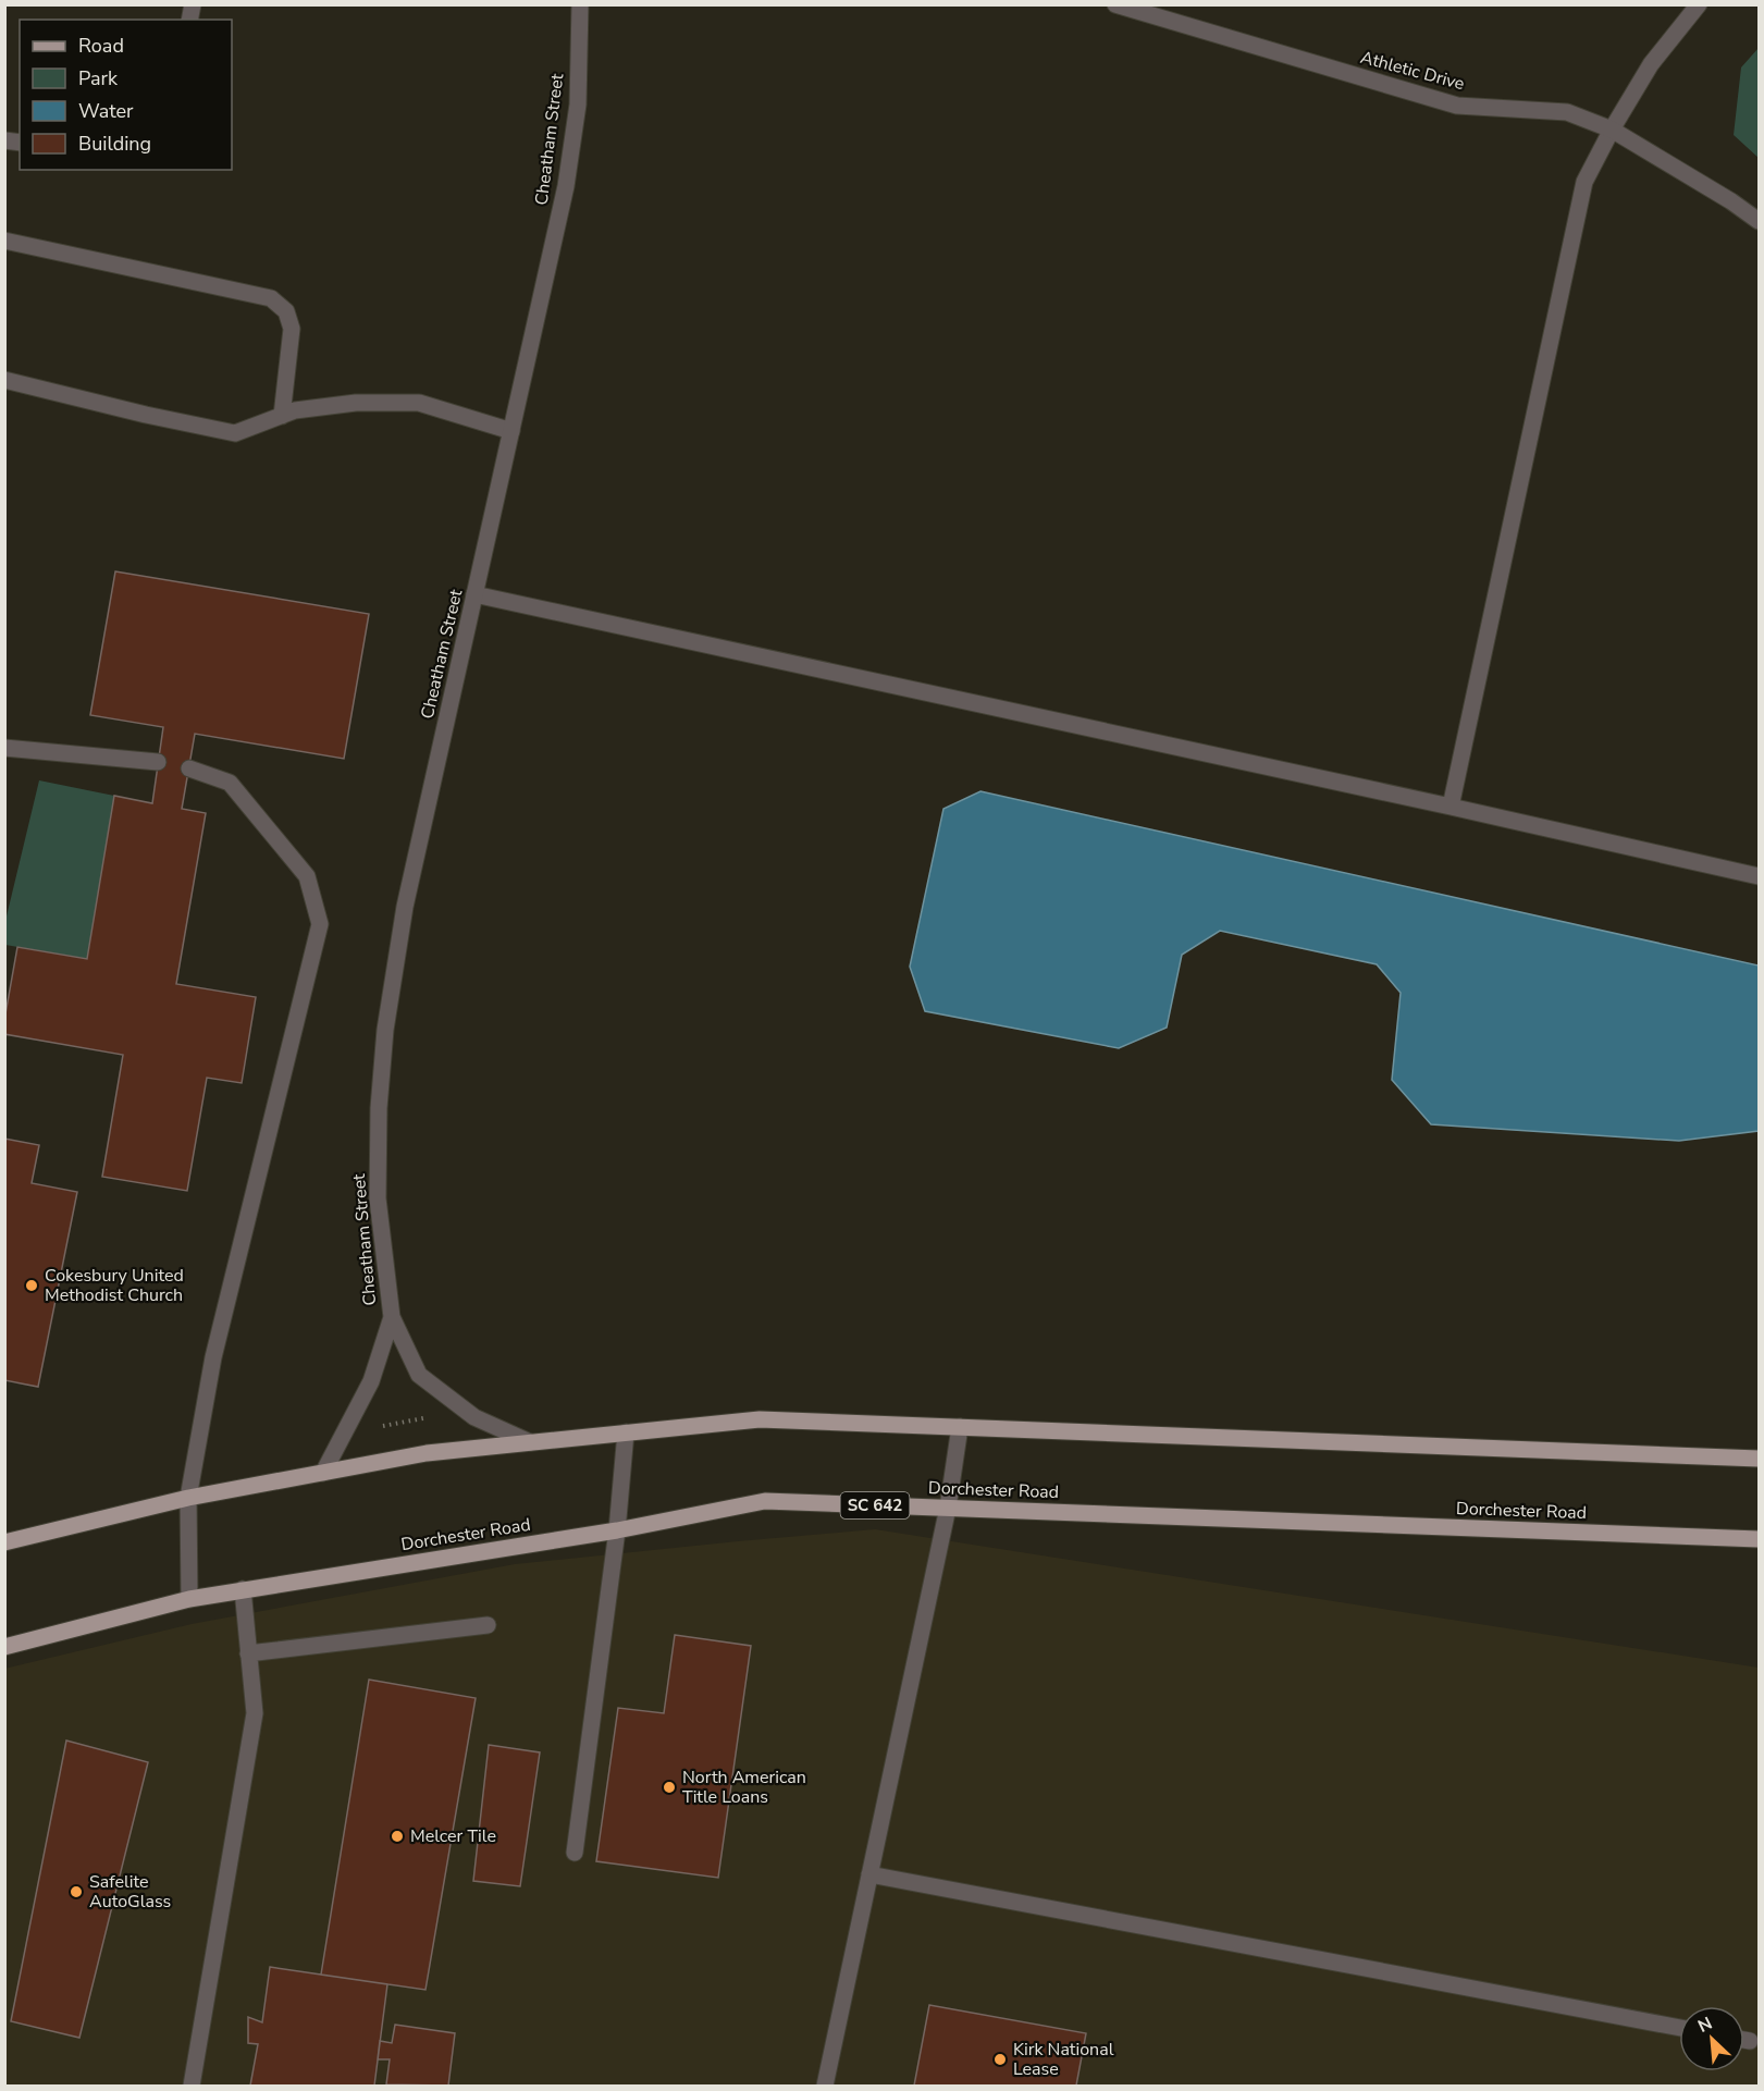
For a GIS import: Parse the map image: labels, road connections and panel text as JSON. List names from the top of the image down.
{
  "streets": {
    "main road": ["Dorchester Road", "SC 642"],
    "street": ["Athletic Drive", "Cheatham Street"]
  },
  "places": [
    "Cokesbury United Methodist Church",
    "North American Title Loans",
    "Melcer Tile",
    "Safelite AutoGlass",
    "Kirk National Lease"
  ],
  "legend": [
    "Road",
    "Park",
    "Water",
    "Building"
  ],
  "north": "top left"
}
